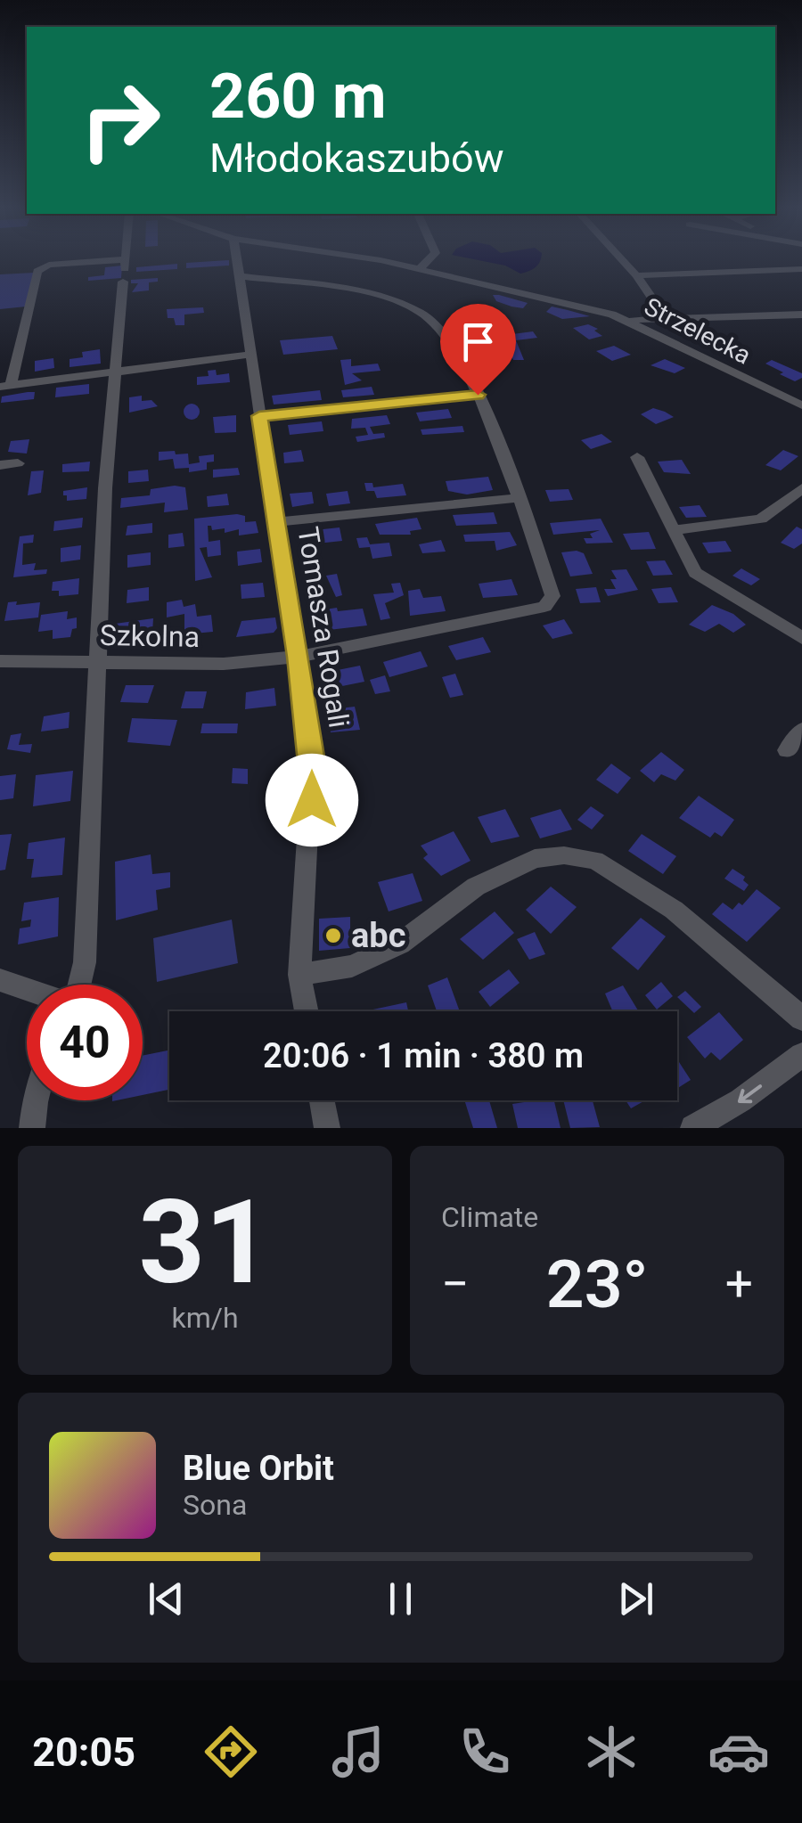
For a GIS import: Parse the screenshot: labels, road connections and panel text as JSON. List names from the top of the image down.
{
  "streets": {
    "street": ["Strzelecka", "Tomasza Rogali", "Szkolna"]
  },
  "crossings": [
    ["Tomasza Rogali", "Szkolna"]
  ],
  "places": ["abc"],
  "page": {
    "turn": ["260 m", "Młodokaszubów"],
    "limit": "40",
    "trip": "20:06 · 1 min · 380 m",
    "tile": [
      ["31", "km/h"],
      "Climate"
    ],
    "heat": ["−", "23°", "+"],
    "song": ["Blue Orbit", "Sona"],
    "tabs": "20:05"
  }
}
